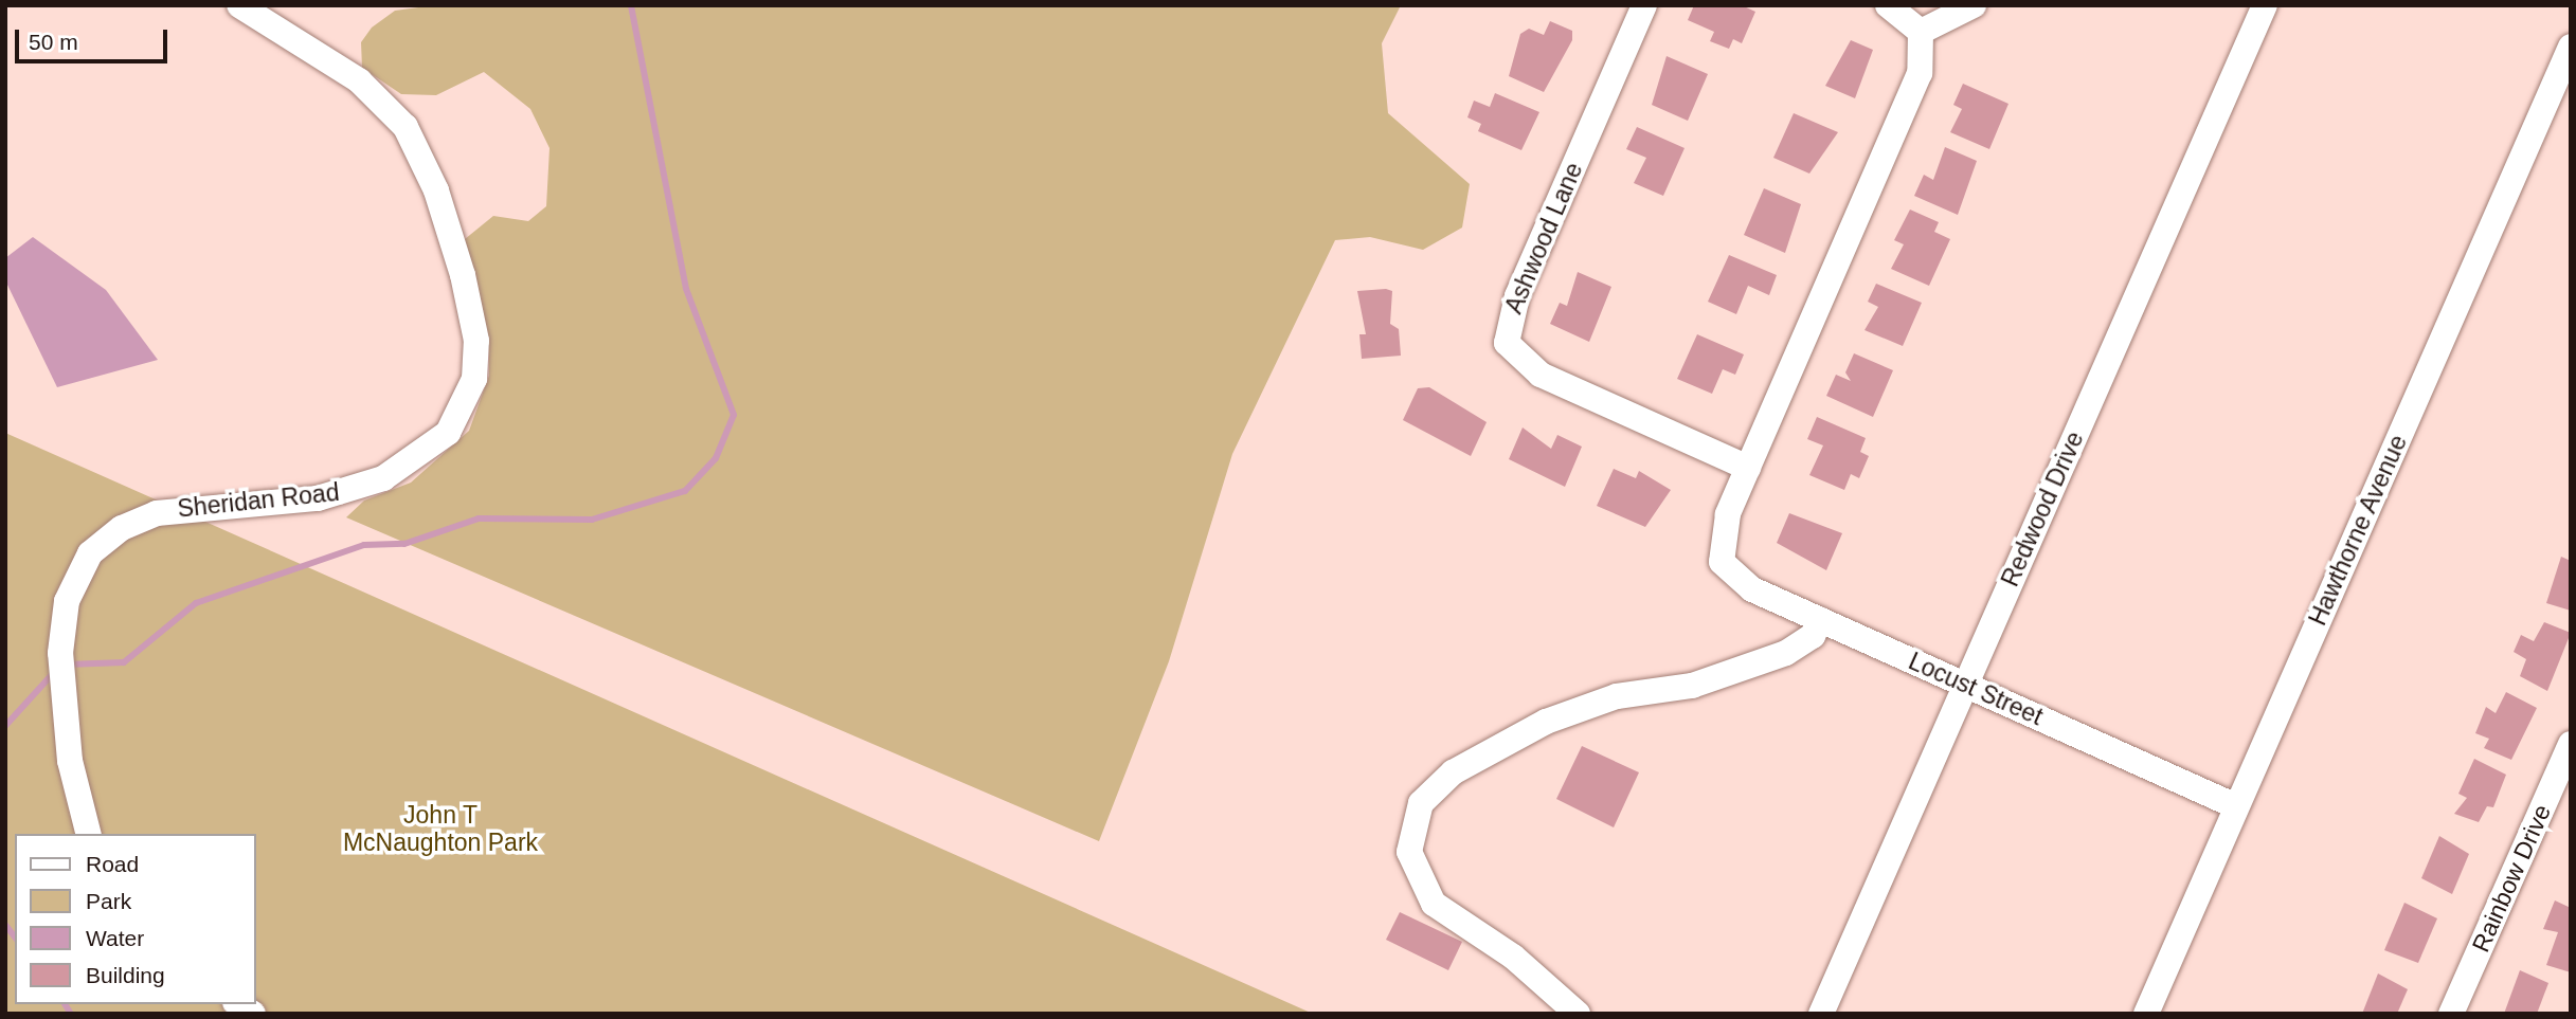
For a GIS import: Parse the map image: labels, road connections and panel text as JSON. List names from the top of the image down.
{
  "streets": {
    "street": [
      "Ashwood Lane",
      "Sheridan Road",
      "Redwood Drive",
      "Hawthorne Avenue",
      "Locust Street",
      "Rainbow Drive"
    ]
  },
  "crossings": [
    ["Ashwood Lane", "Locust Street"],
    ["Redwood Drive", "Locust Street"],
    ["Hawthorne Avenue", "Locust Street"]
  ],
  "parks": ["John T McNaughton Park"],
  "legend": [
    "Road",
    "Park",
    "Water",
    "Building"
  ],
  "scale_bar": "50 m"
}
